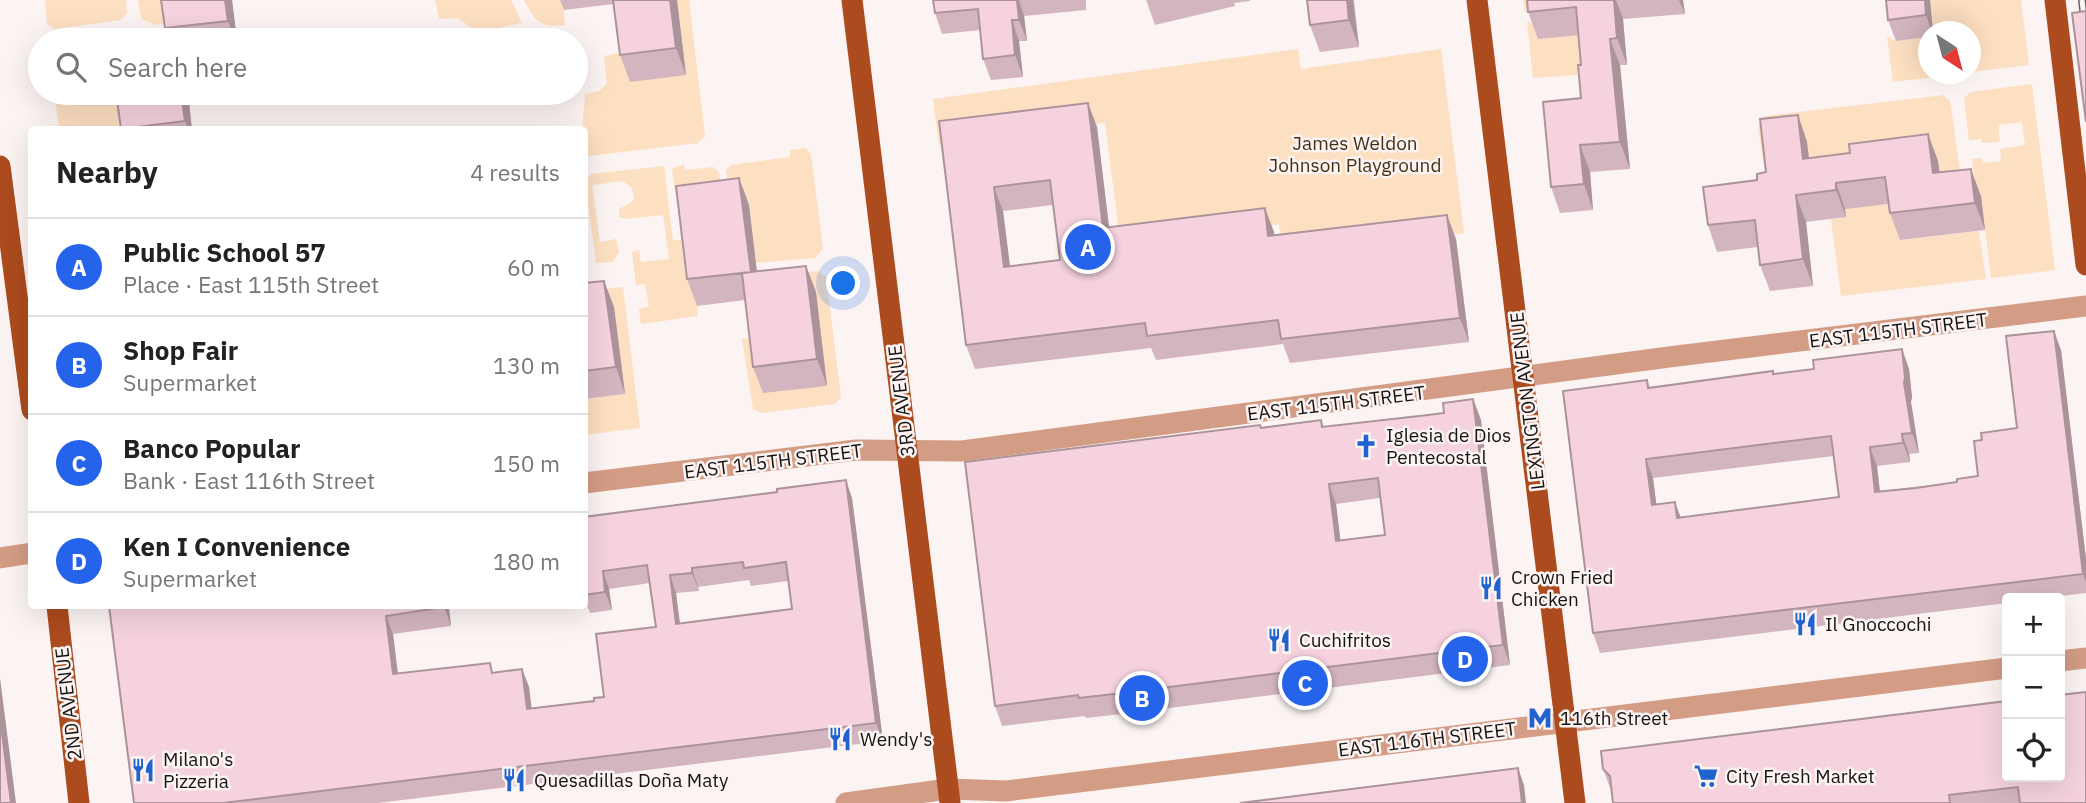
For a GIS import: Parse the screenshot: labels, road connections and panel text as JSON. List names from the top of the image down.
{
  "streets": {
    "main road": ["3RD AVENUE", "LEXINGTON AVENUE", "2ND AVENUE"],
    "street": ["EAST 115TH STREET", "EAST 116TH STREET"]
  },
  "crossings": [
    ["EAST 115TH STREET", "3RD AVENUE"],
    ["EAST 115TH STREET", "LEXINGTON AVENUE"],
    ["3RD AVENUE", "EAST 116TH STREET"],
    ["LEXINGTON AVENUE", "EAST 116TH STREET"]
  ],
  "parks": ["James Weldon Johnson Playground"],
  "places": {
    "church": ["Iglesia de Dios Pentecostal"],
    "restaurant": [
      "Crown Fried Chicken",
      "Il Gnoccochi",
      "Cuchifritos",
      "Wendy's",
      "Milano's Pizzeria",
      "Quesadillas Doña Maty"
    ],
    "metro station": ["116th Street"],
    "supermarket": ["City Fresh Market"]
  },
  "north": "bottom right",
  "page": {
    "search": "Search here",
    "heading": ["Nearby", "4 results"],
    "list": [
      {
        "mark": "A",
        "name": "Public School 57",
        "note": "Place · East 115th Street",
        "value": "60 m"
      },
      {
        "mark": "B",
        "name": "Shop Fair",
        "note": "Supermarket",
        "value": "130 m"
      },
      {
        "mark": "C",
        "name": "Banco Popular",
        "note": "Bank · East 116th Street",
        "value": "150 m"
      },
      {
        "mark": "D",
        "name": "Ken I Convenience",
        "note": "Supermarket",
        "value": "180 m"
      }
    ],
    "pins": [
      "A",
      "D",
      "C",
      "B"
    ],
    "map_buttons": ["+", "−"]
  }
}
